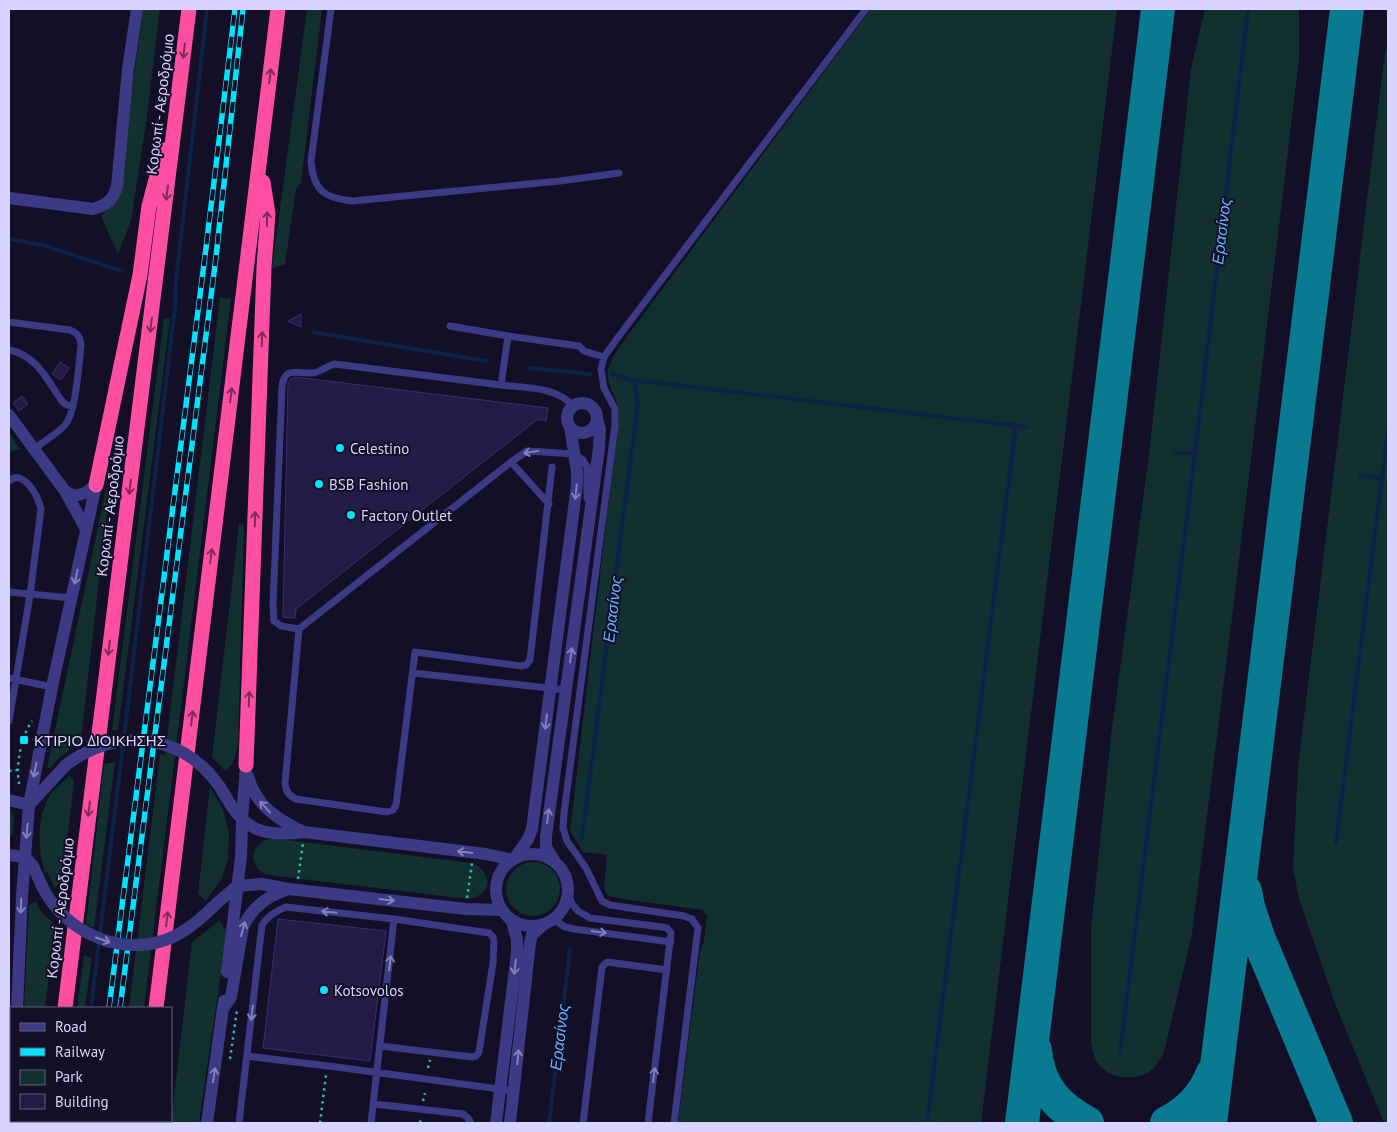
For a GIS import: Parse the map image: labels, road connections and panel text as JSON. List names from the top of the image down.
{
  "streets": {
    "highway": ["Κορωπί - Αεροδρόμιο"]
  },
  "water": ["Ερασίνος"],
  "places": {
    "other": [
      "Celestino",
      "BSB Fashion",
      "Factory Outlet",
      "Kotsovolos"
    ],
    "transit": ["ΚΤΙΡΙΟ ΔΙΟΙΚΗΣΗΣ"]
  },
  "legend": [
    "Road",
    "Railway",
    "Park",
    "Building"
  ]
}
